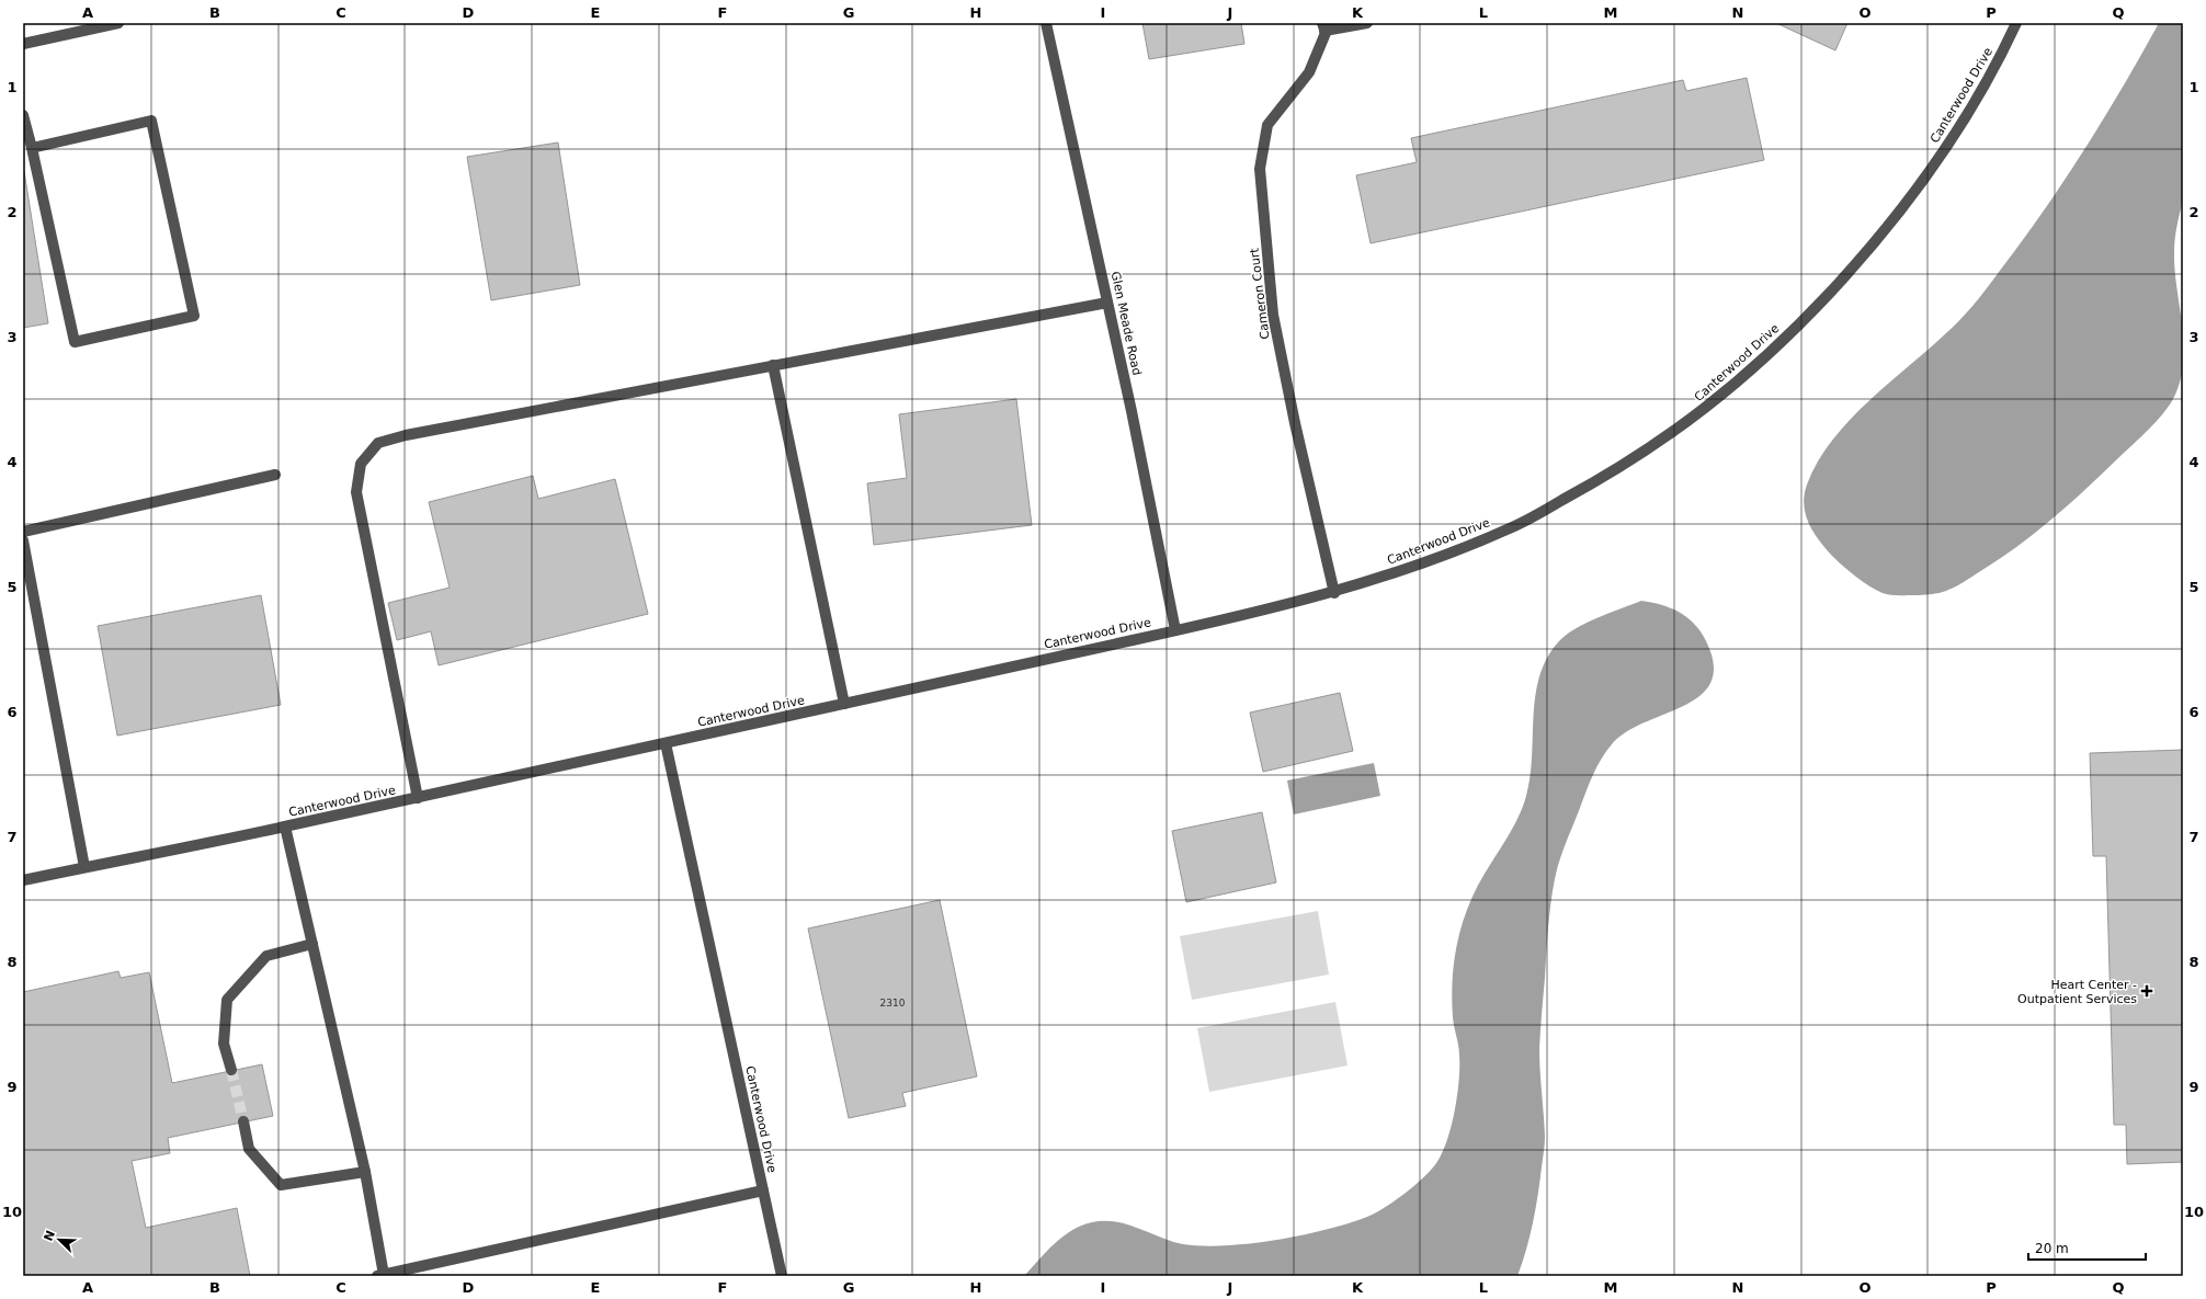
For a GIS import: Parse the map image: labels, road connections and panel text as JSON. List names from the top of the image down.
{
  "streets": {
    "street": ["Canterwood Drive", "Cameron Court", "Glen Meade Road"]
  },
  "crossings": [
    ["Canterwood Drive", "Cameron Court"],
    ["Canterwood Drive", "Glen Meade Road"]
  ],
  "places": {
    "health": ["Heart Center - Outpatient Services"]
  },
  "house_numbers": ["2310"],
  "scale_bar": "20 m",
  "north": "top left",
  "grid": {
    "columns": [
      "A",
      "B",
      "C",
      "D",
      "E",
      "F",
      "G",
      "H",
      "I",
      "J",
      "K",
      "L",
      "M",
      "N",
      "O",
      "P",
      "Q"
    ],
    "rows": [
      "1",
      "2",
      "3",
      "4",
      "5",
      "6",
      "7",
      "8",
      "9",
      "10"
    ]
  }
}
